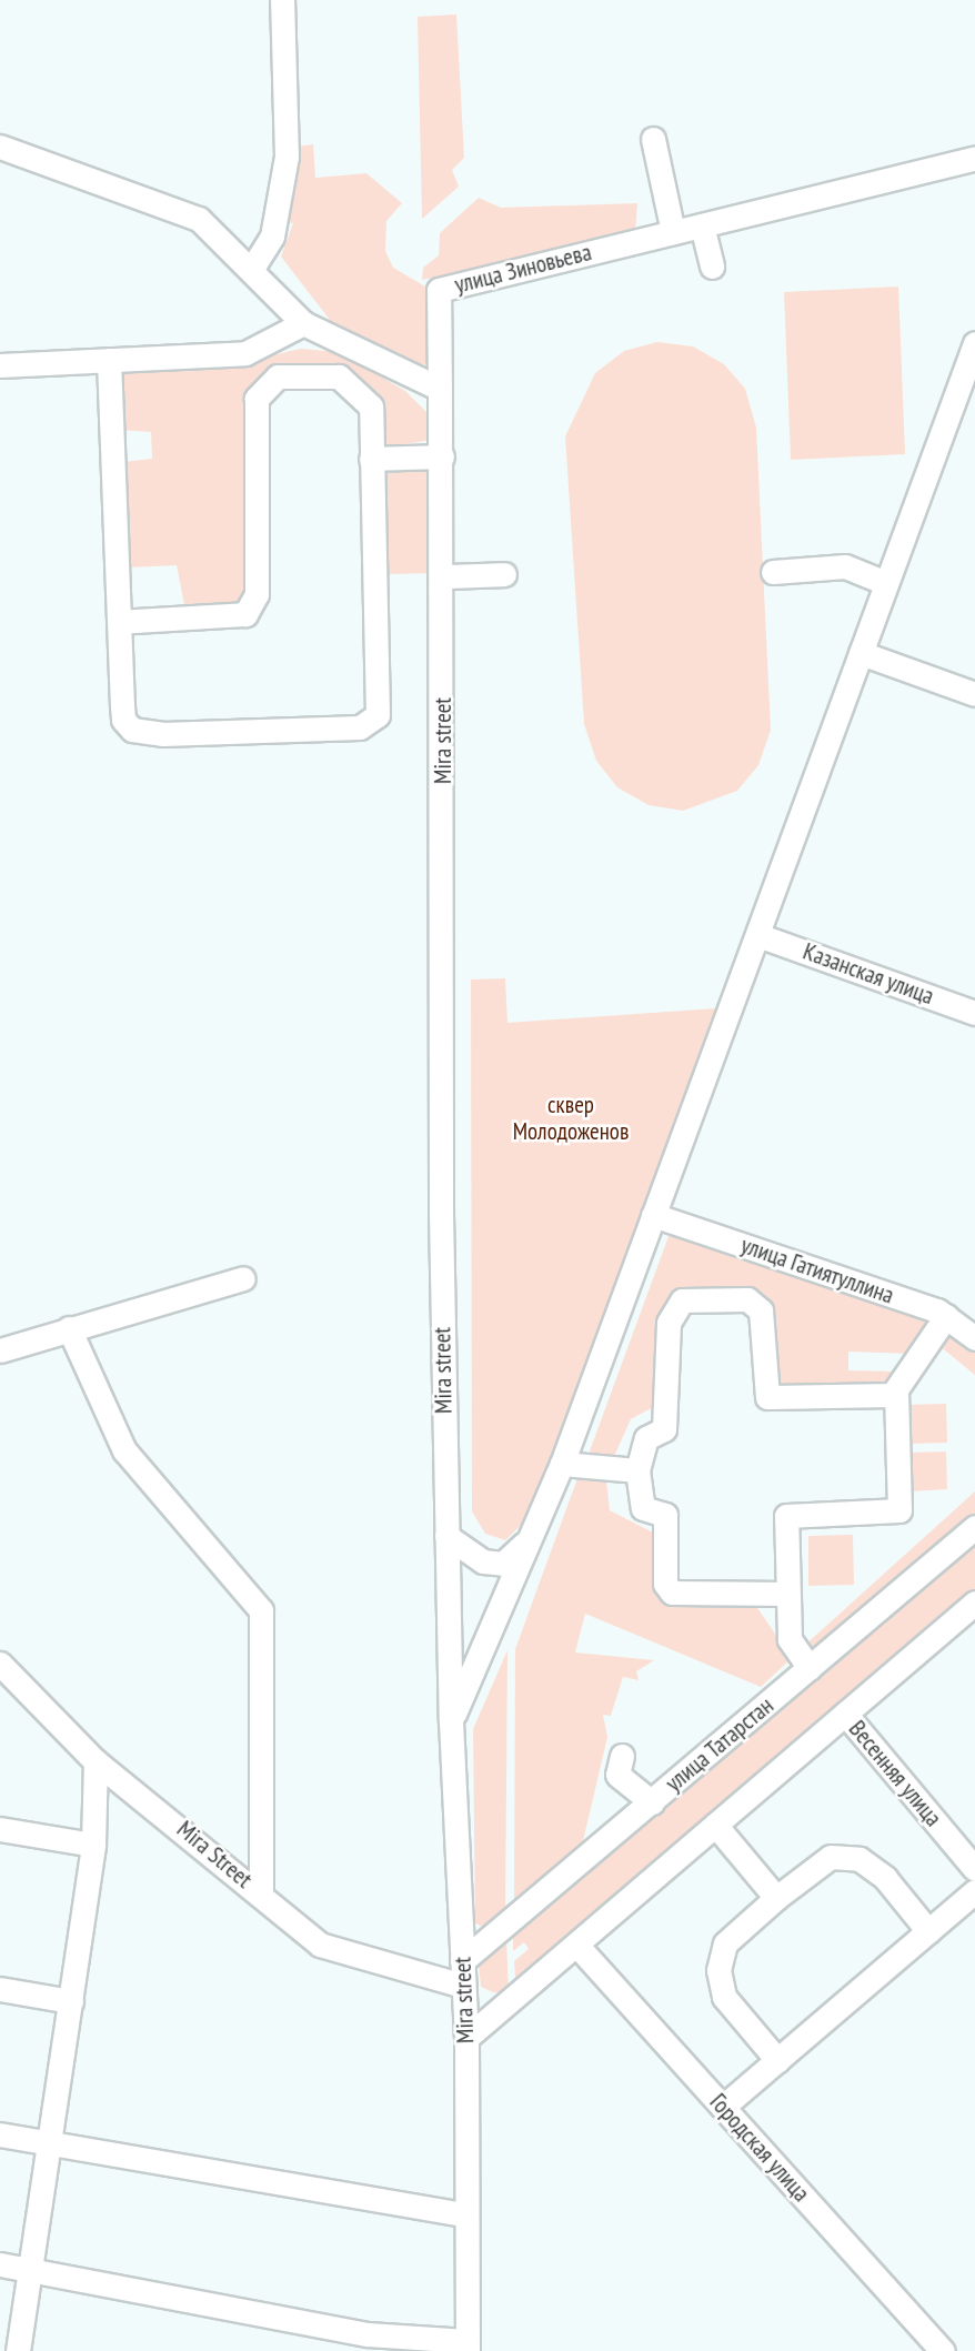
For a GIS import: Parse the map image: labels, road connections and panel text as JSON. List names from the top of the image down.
{
  "streets": {
    "street": [
      "улица Зиновьева",
      "Mira street",
      "Казанская улица",
      "улица Гатиятуллина",
      "улица Татарстан",
      "Весенняя улица",
      "Mira Street",
      "Городская улица"
    ]
  },
  "crossings": [
    ["улица Зиновьева", "Mira street"],
    ["Mira street", "улица Татарстан"],
    ["Mira street", "Mira Street"]
  ],
  "parks": ["сквер Молодоженов"]
}
